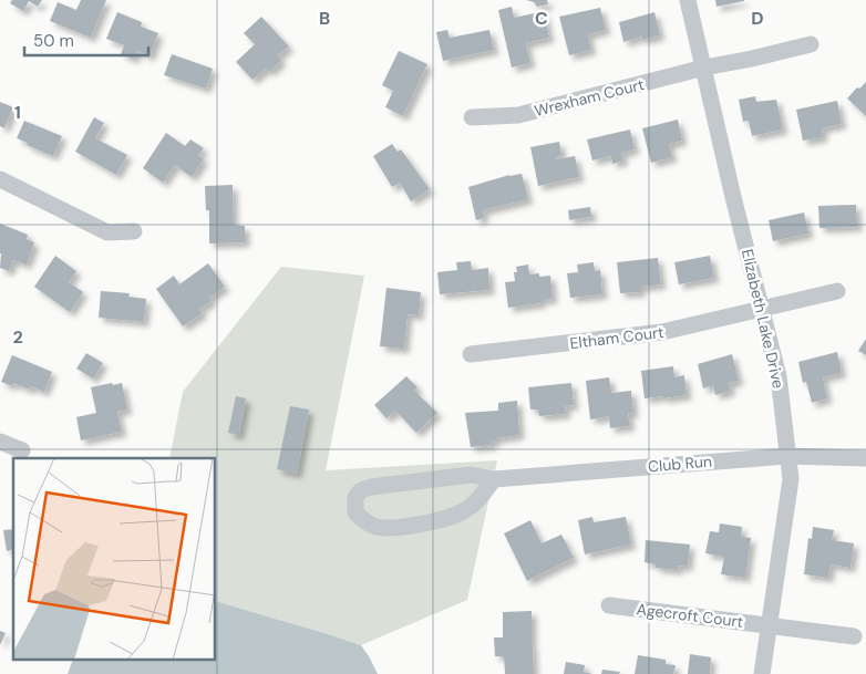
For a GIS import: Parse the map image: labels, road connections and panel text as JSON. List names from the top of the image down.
{
  "streets": {
    "street": [
      "Wrexham Court",
      "Elizabeth Lake Drive",
      "Eltham Court",
      "Club Run",
      "Agecroft Court"
    ]
  },
  "crossings": [
    ["Wrexham Court", "Elizabeth Lake Drive"],
    ["Elizabeth Lake Drive", "Eltham Court"],
    ["Elizabeth Lake Drive", "Club Run"],
    ["Elizabeth Lake Drive", "Agecroft Court"]
  ],
  "scale_bar": "50 m",
  "grid": {
    "columns": ["B", "C", "D"],
    "rows": ["1", "2"]
  }
}
